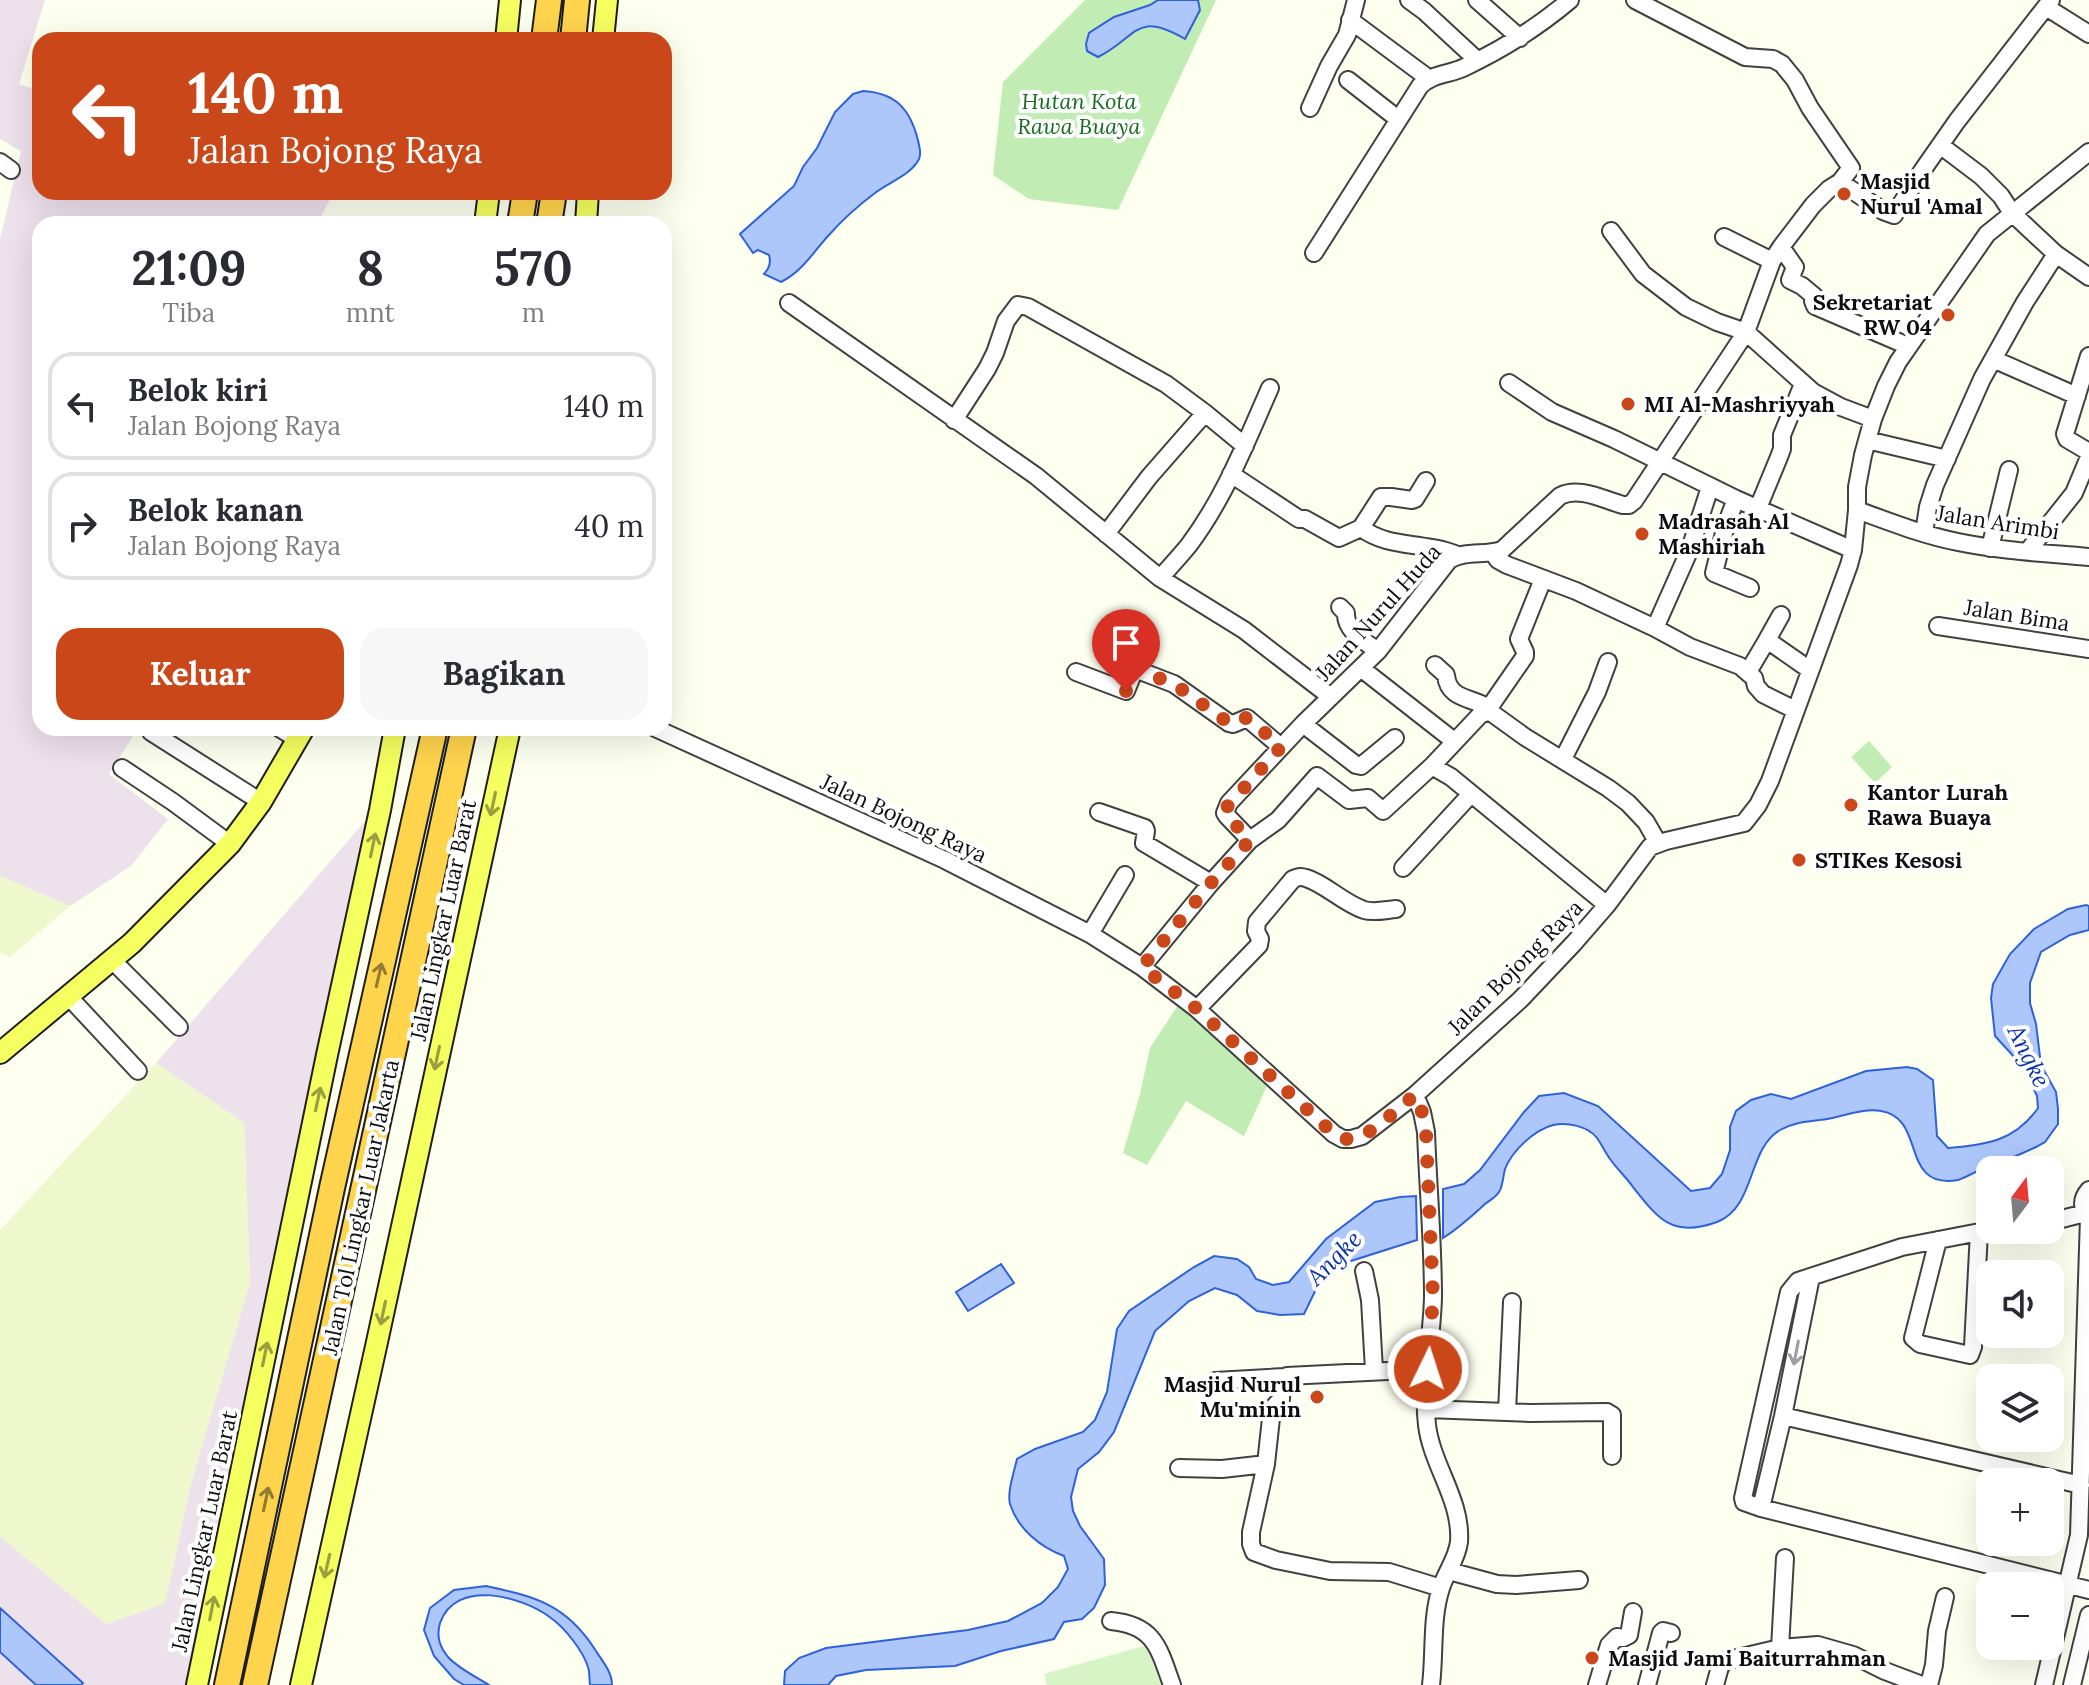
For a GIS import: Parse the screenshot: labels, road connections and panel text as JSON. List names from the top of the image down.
{
  "streets": {
    "highway": ["Jalan Tol Lingkar Luar Jakarta"],
    "main road": ["Jalan Lingkar Luar Barat"],
    "street": [
      "Jalan Arimbi",
      "Jalan Nurul Huda",
      "Jalan Bima",
      "Jalan Bojong Raya"
    ]
  },
  "water": ["Angke"],
  "parks": ["Hutan Kota Rawa Buaya"],
  "places": [
    "Masjid Nurul 'Amal",
    "Sekretariat RW 04",
    "MI Al-Mashriyyah",
    "Madrasah Al Mashiriah",
    "Kantor Lurah Rawa Buaya",
    "STIKes Kesosi",
    "Masjid Nurul Mu'minin",
    "Masjid Jami Baiturrahman"
  ],
  "north": "top",
  "page": {
    "turn": ["140 m", "Jalan Bojong Raya"],
    "eta": [
      "21:09",
      "Tiba",
      "8",
      "mnt",
      "570",
      "m"
    ],
    "list": [
      {
        "name": "Belok kiri",
        "note": "Jalan Bojong Raya",
        "value": "140 m"
      },
      {
        "name": "Belok kanan",
        "note": "Jalan Bojong Raya",
        "value": "40 m"
      }
    ],
    "buttons": ["Keluar", "Bagikan"],
    "map_buttons": ["+", "−"]
  }
}
